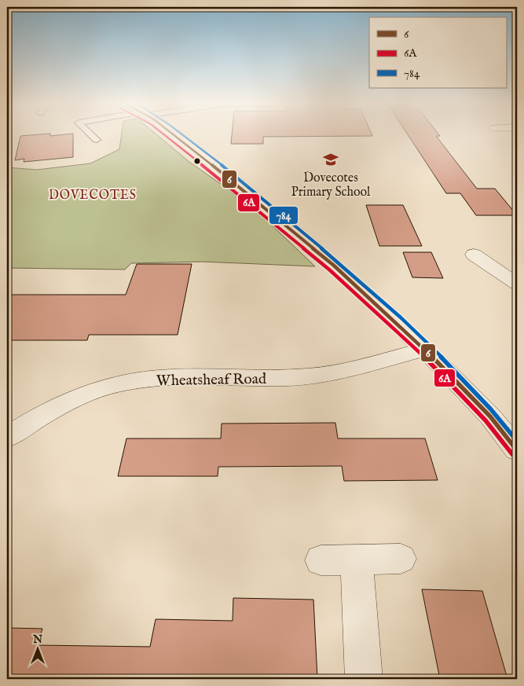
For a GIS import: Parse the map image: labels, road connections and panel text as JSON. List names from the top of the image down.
{
  "streets": {
    "street": ["Wheatsheaf Road"]
  },
  "districts": ["DOVECOTES"],
  "places": {
    "school or university": ["Dovecotes Primary School"]
  },
  "lines": ["transit line 6", "transit line 6A", "transit line 784"],
  "legend": ["6", "6A", "784"],
  "north": "top"
}
